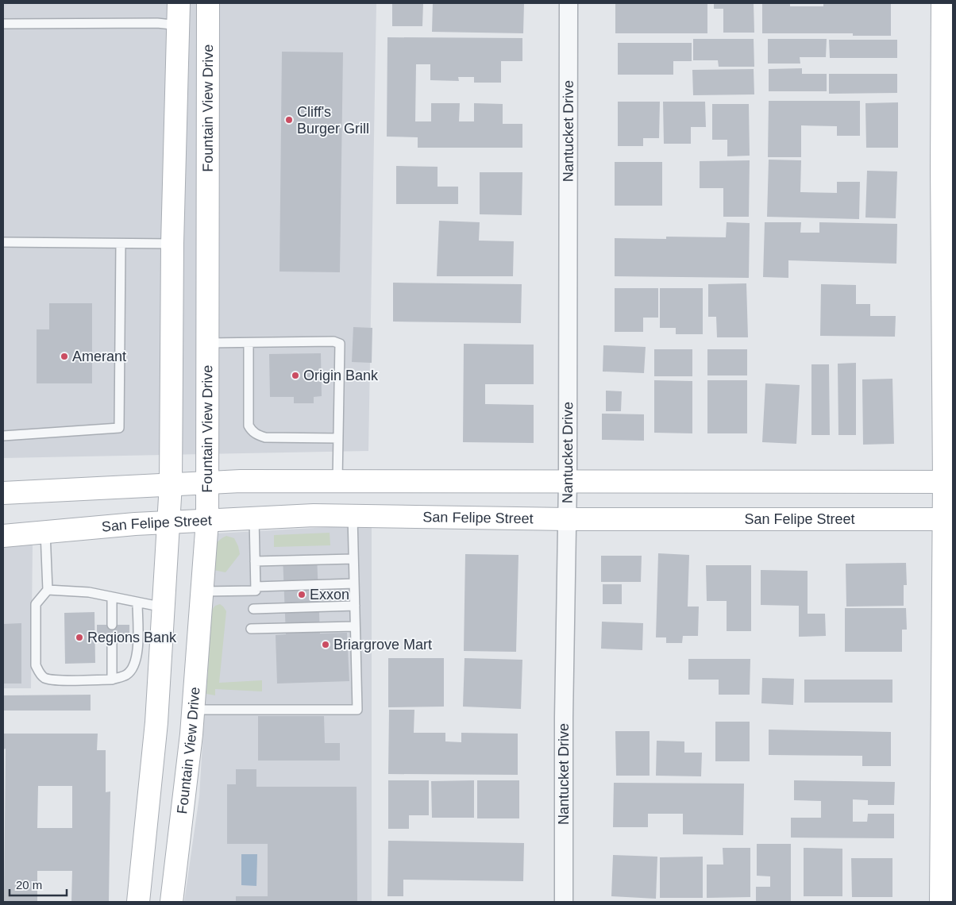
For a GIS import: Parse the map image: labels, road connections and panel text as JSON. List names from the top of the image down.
{
  "streets": {
    "main road": ["Fountain View Drive", "San Felipe Street"],
    "street": ["Nantucket Drive"]
  },
  "crossings": [
    ["Fountain View Drive", "San Felipe Street"],
    ["Nantucket Drive", "San Felipe Street"]
  ],
  "places": [
    "Cliff's Burger Grill",
    "Amerant",
    "Origin Bank",
    "Exxon",
    "Regions Bank",
    "Briargrove Mart"
  ],
  "scale_bar": "20 m"
}
